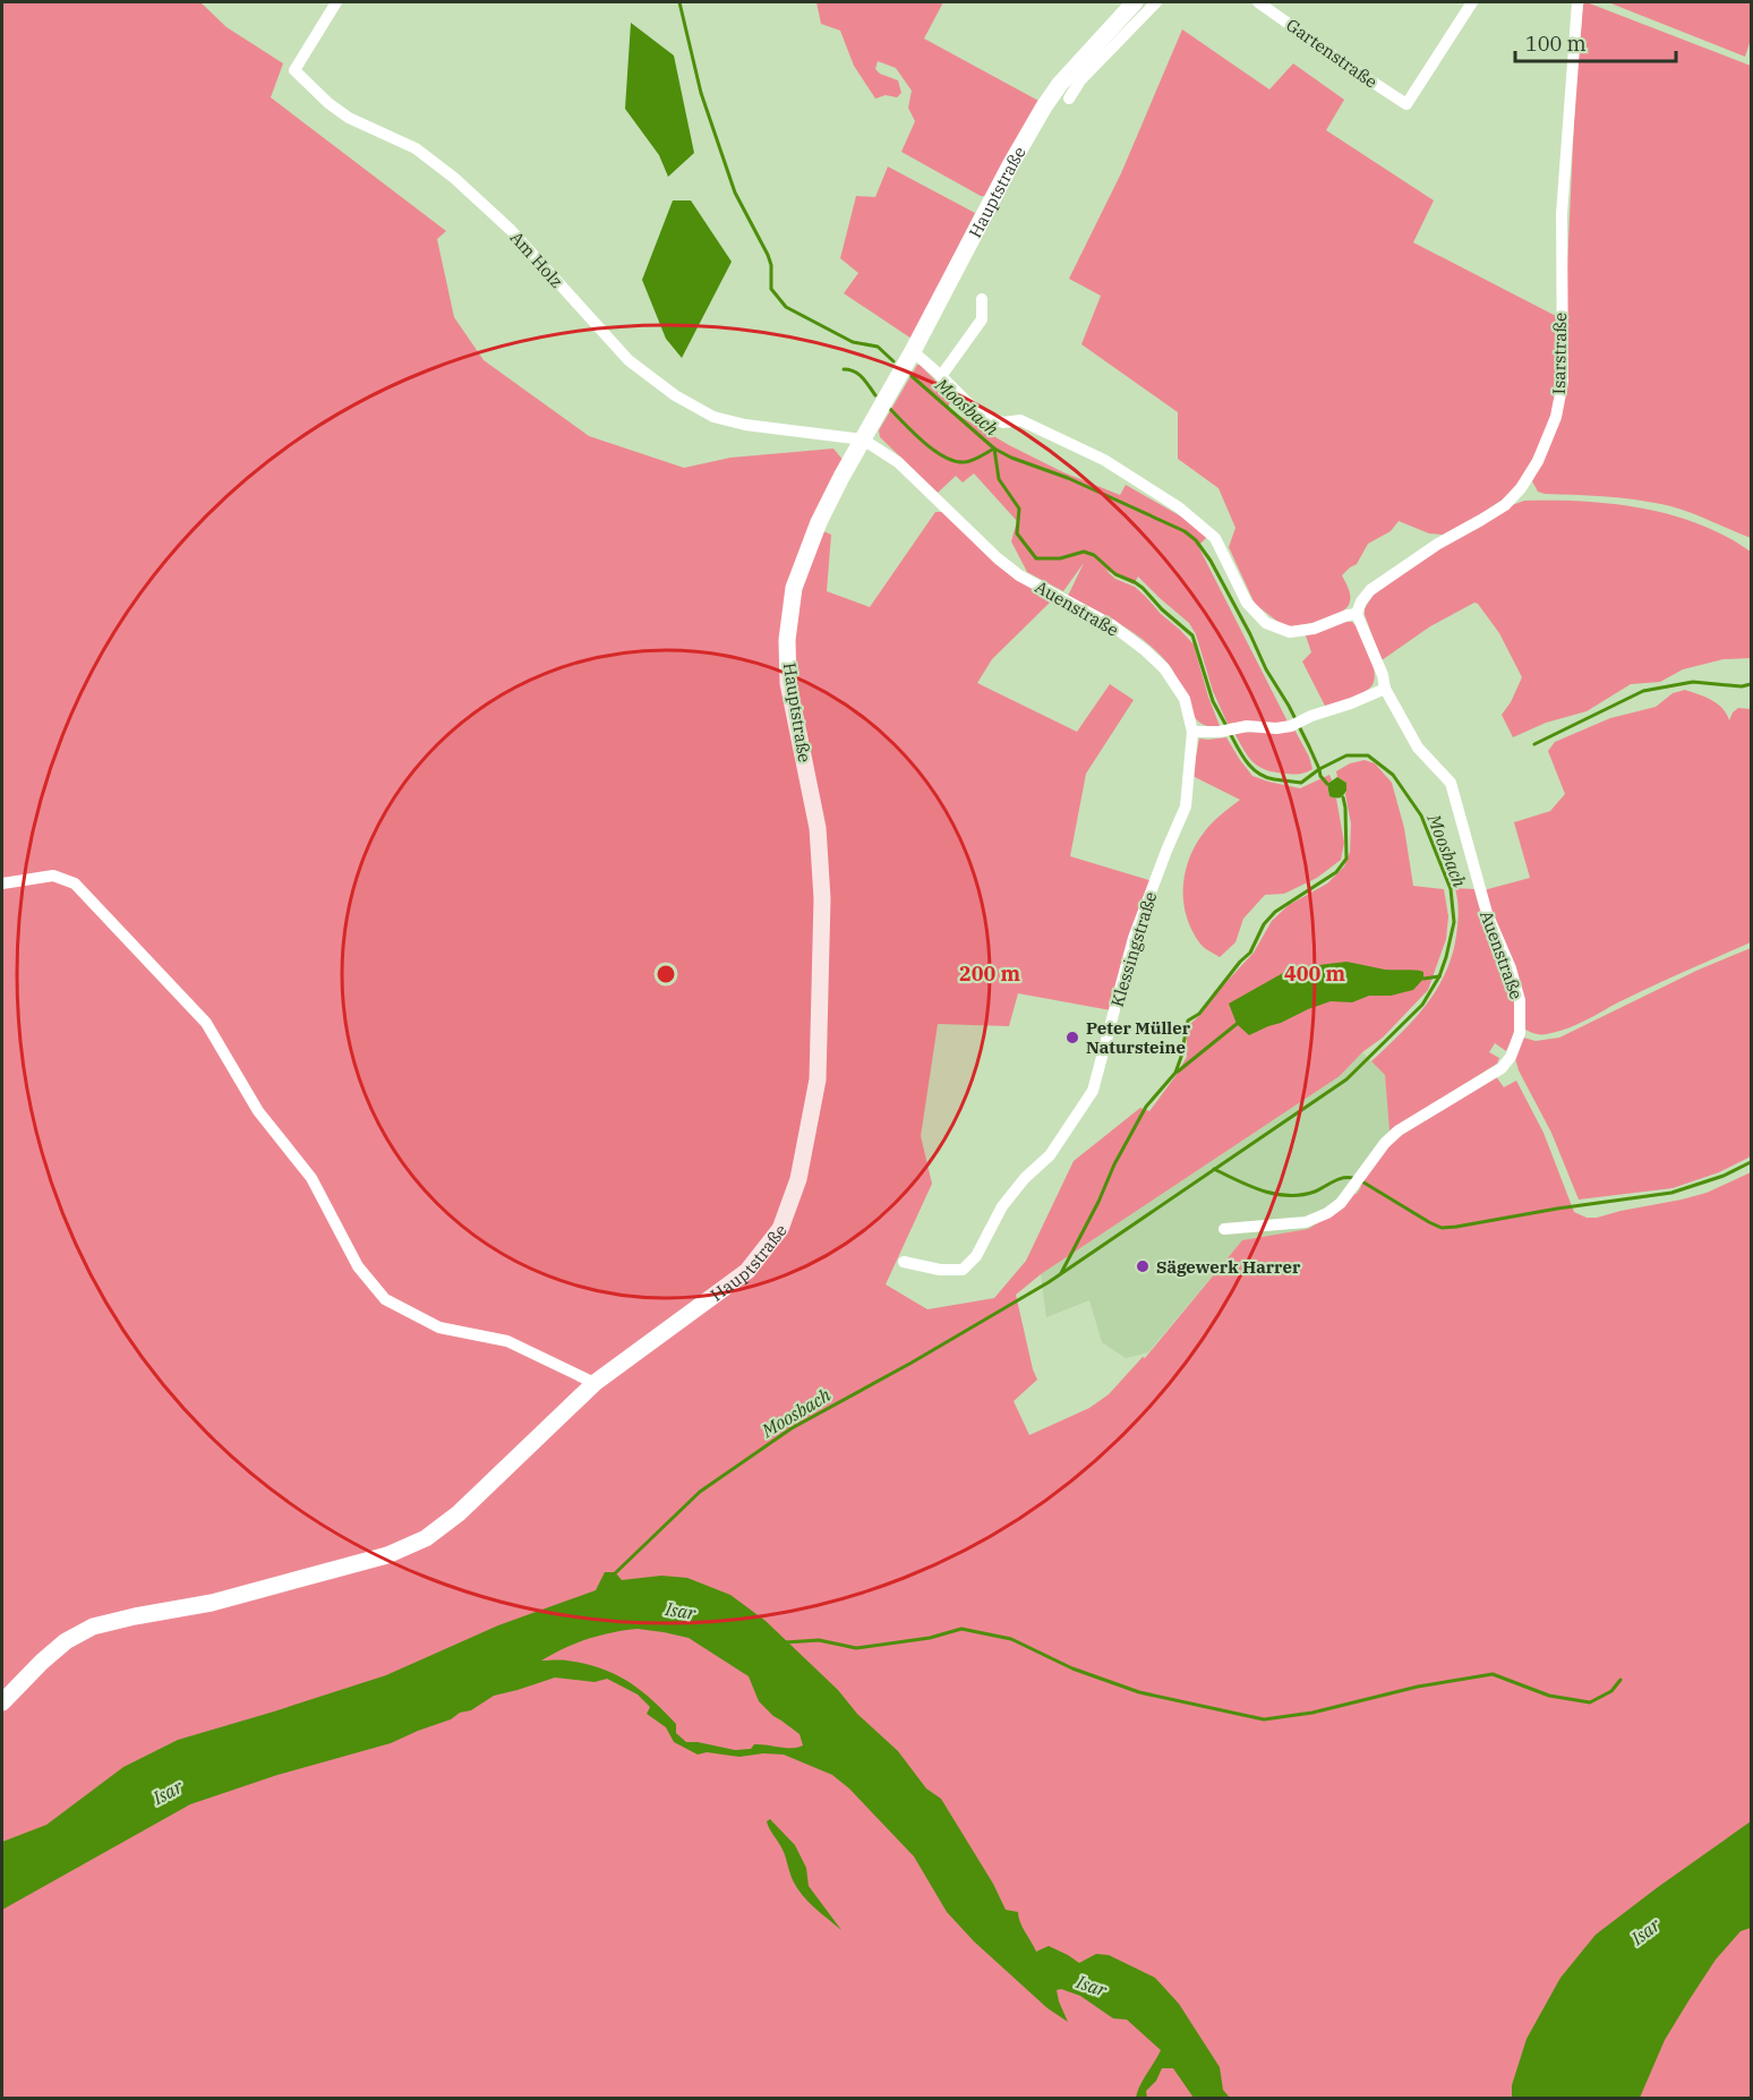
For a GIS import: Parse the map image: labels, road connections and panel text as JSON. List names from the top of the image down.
{
  "streets": {
    "main road": ["Hauptstraße"],
    "street": [
      "Gartenstraße",
      "Am Holz",
      "Isarstraße",
      "Auenstraße",
      "Klessingstraße"
    ]
  },
  "crossings": [
    ["Hauptstraße", "Am Holz"],
    ["Hauptstraße", "Auenstraße"],
    ["Am Holz", "Auenstraße"],
    ["Auenstraße", "Klessingstraße"]
  ],
  "water": ["Moosbach", "Isar"],
  "places": ["Peter Müller Natursteine", "Sägewerk Harrer"],
  "scale_bar": "100 m",
  "rings": ["200 m", "400 m"]
}
